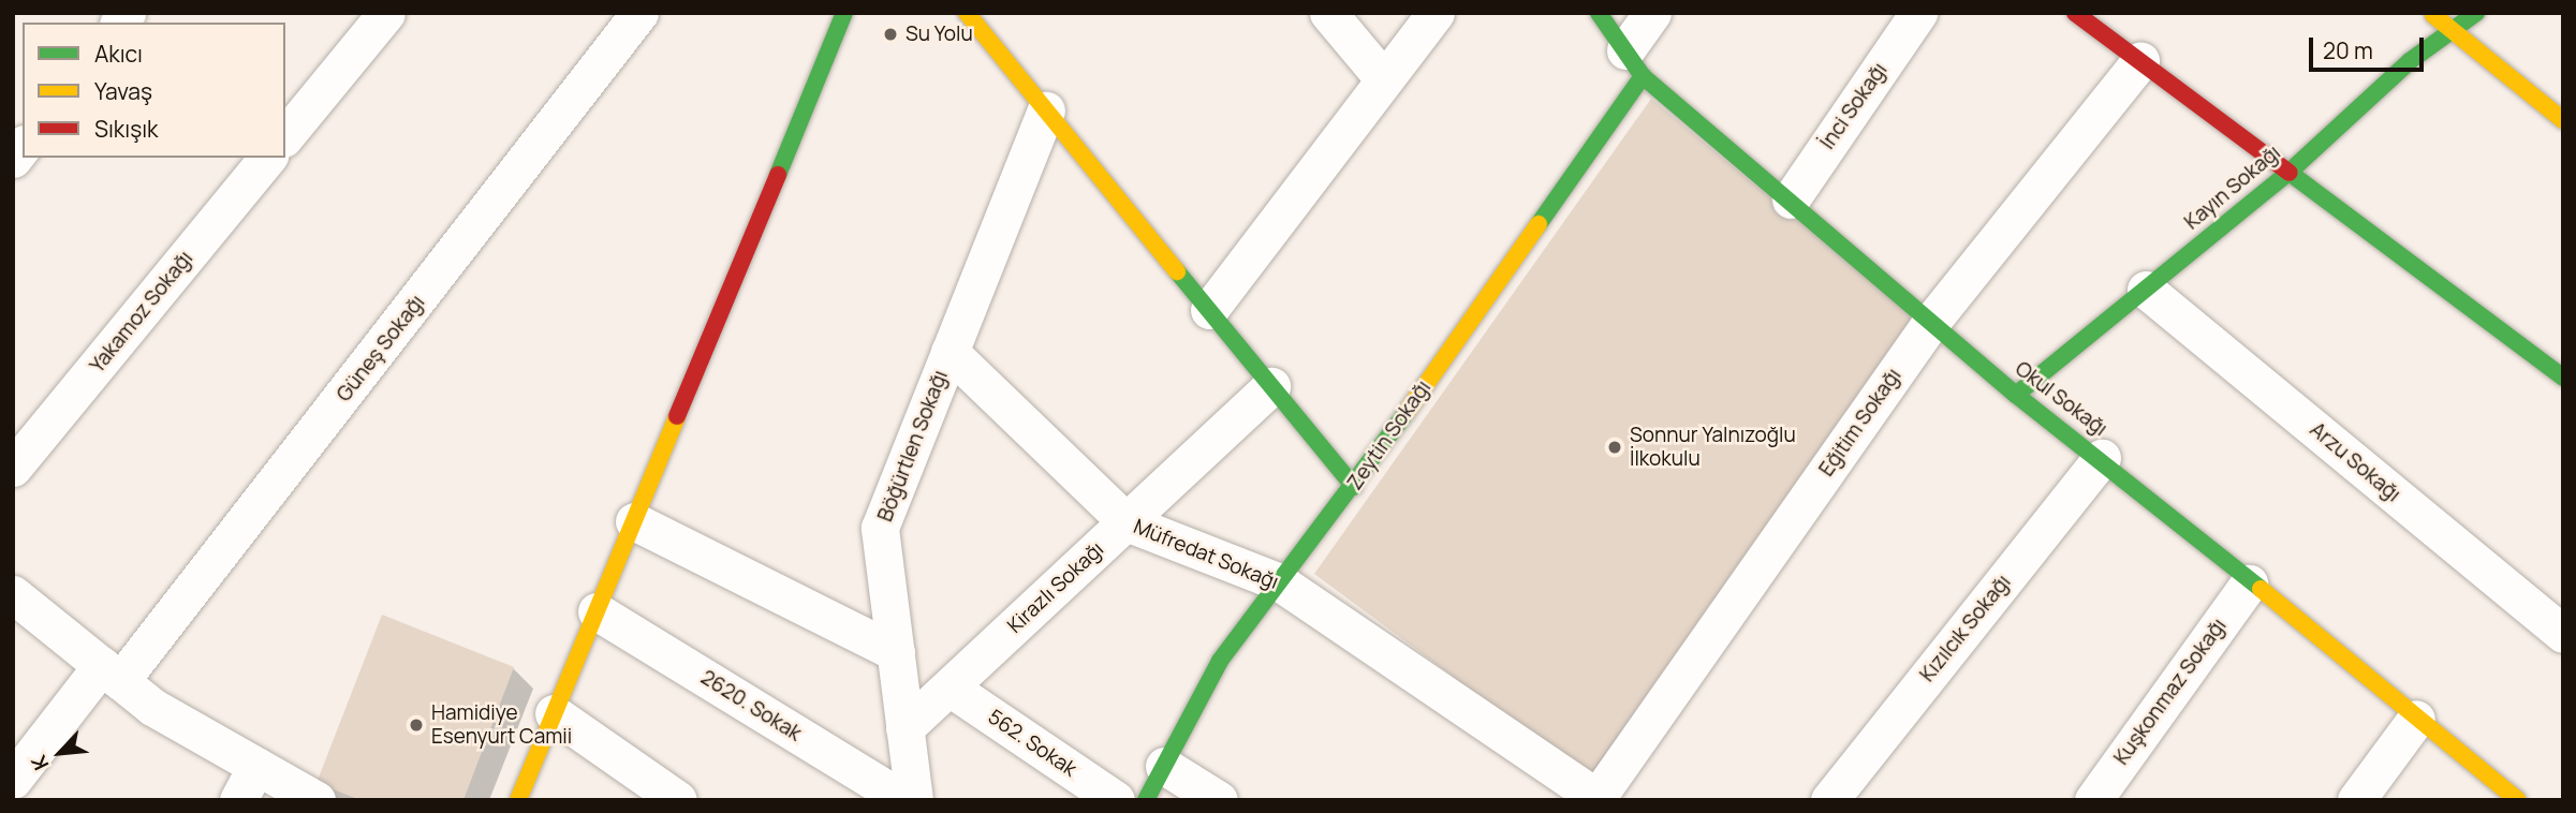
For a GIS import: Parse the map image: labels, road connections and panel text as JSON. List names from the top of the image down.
{
  "streets": {
    "street": [
      "İnci Sokağı",
      "Kayın Sokağı",
      "Yakamoz Sokağı",
      "Güneş Sokağı",
      "Okul Sokağı",
      "Eğitim Sokağı",
      "Zeytin Sokağı",
      "Böğürtlen Sokağı",
      "Arzu Sokağı",
      "Müfredat Sokağı",
      "Kirazlı Sokağı",
      "Kızılcık Sokağı",
      "Kuşkonmaz Sokağı",
      "2620. Sokak",
      "562. Sokak"
    ]
  },
  "crossings": [
    ["İnci Sokağı", "Okul Sokağı"],
    ["Kayın Sokağı", "Okul Sokağı"],
    ["Kayın Sokağı", "Arzu Sokağı"],
    ["Okul Sokağı", "Eğitim Sokağı"],
    ["Okul Sokağı", "Zeytin Sokağı"],
    ["Okul Sokağı", "Kızılcık Sokağı"],
    ["Okul Sokağı", "Kuşkonmaz Sokağı"],
    ["Eğitim Sokağı", "Müfredat Sokağı"],
    ["Zeytin Sokağı", "Müfredat Sokağı"],
    ["Böğürtlen Sokağı", "Müfredat Sokağı"],
    ["Böğürtlen Sokağı", "Kirazlı Sokağı"],
    ["Müfredat Sokağı", "Kirazlı Sokağı"],
    ["Kirazlı Sokağı", "562. Sokak"]
  ],
  "places": ["Su Yolu", "Sonnur Yalnızoğlu İlkokulu", "Hamidiye Esenyurt Camii"],
  "legend": ["Akıcı", "Yavaş", "Sıkışık"],
  "scale_bar": "20 m",
  "north": "bottom left"
}
